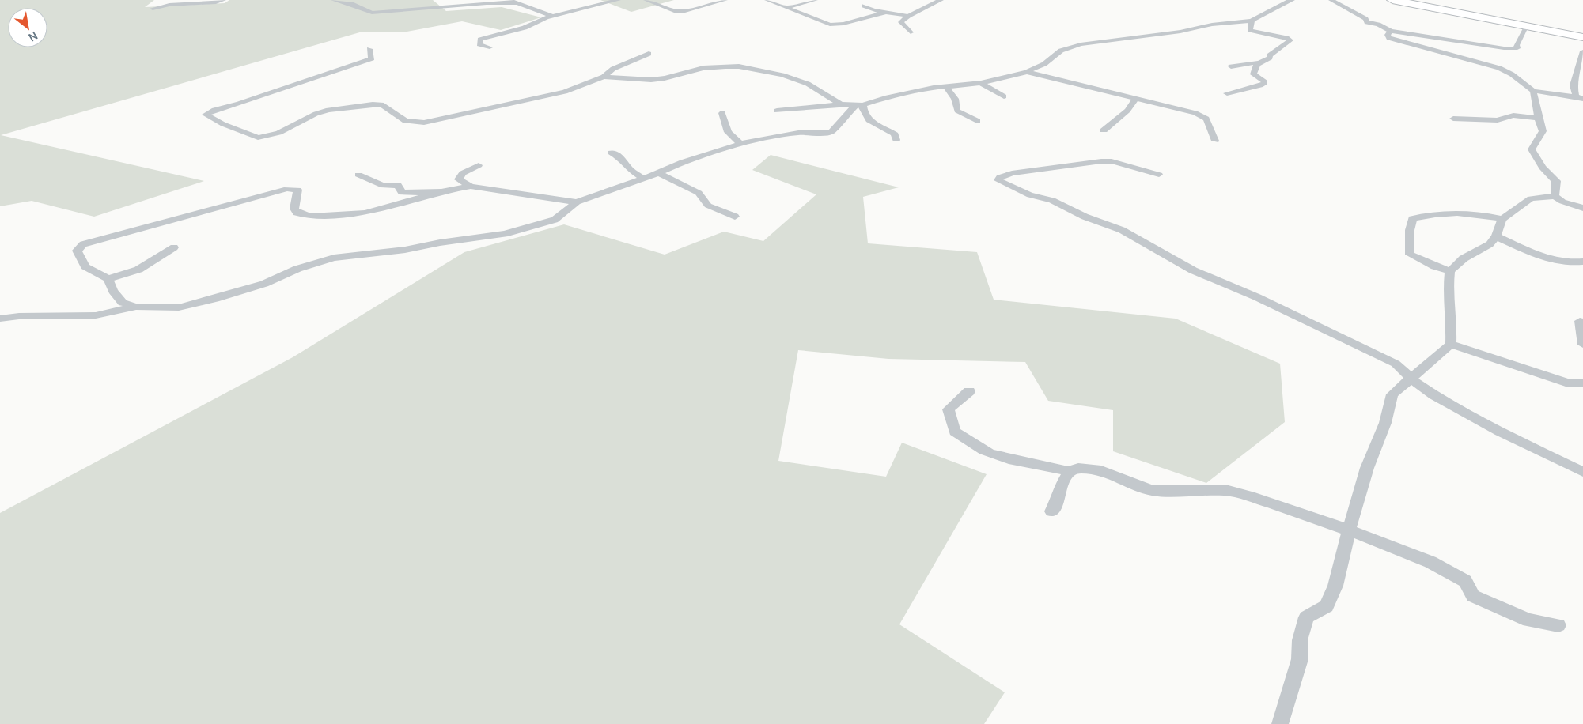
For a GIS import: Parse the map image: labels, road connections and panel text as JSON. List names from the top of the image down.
{
  "north": "bottom right"
}
